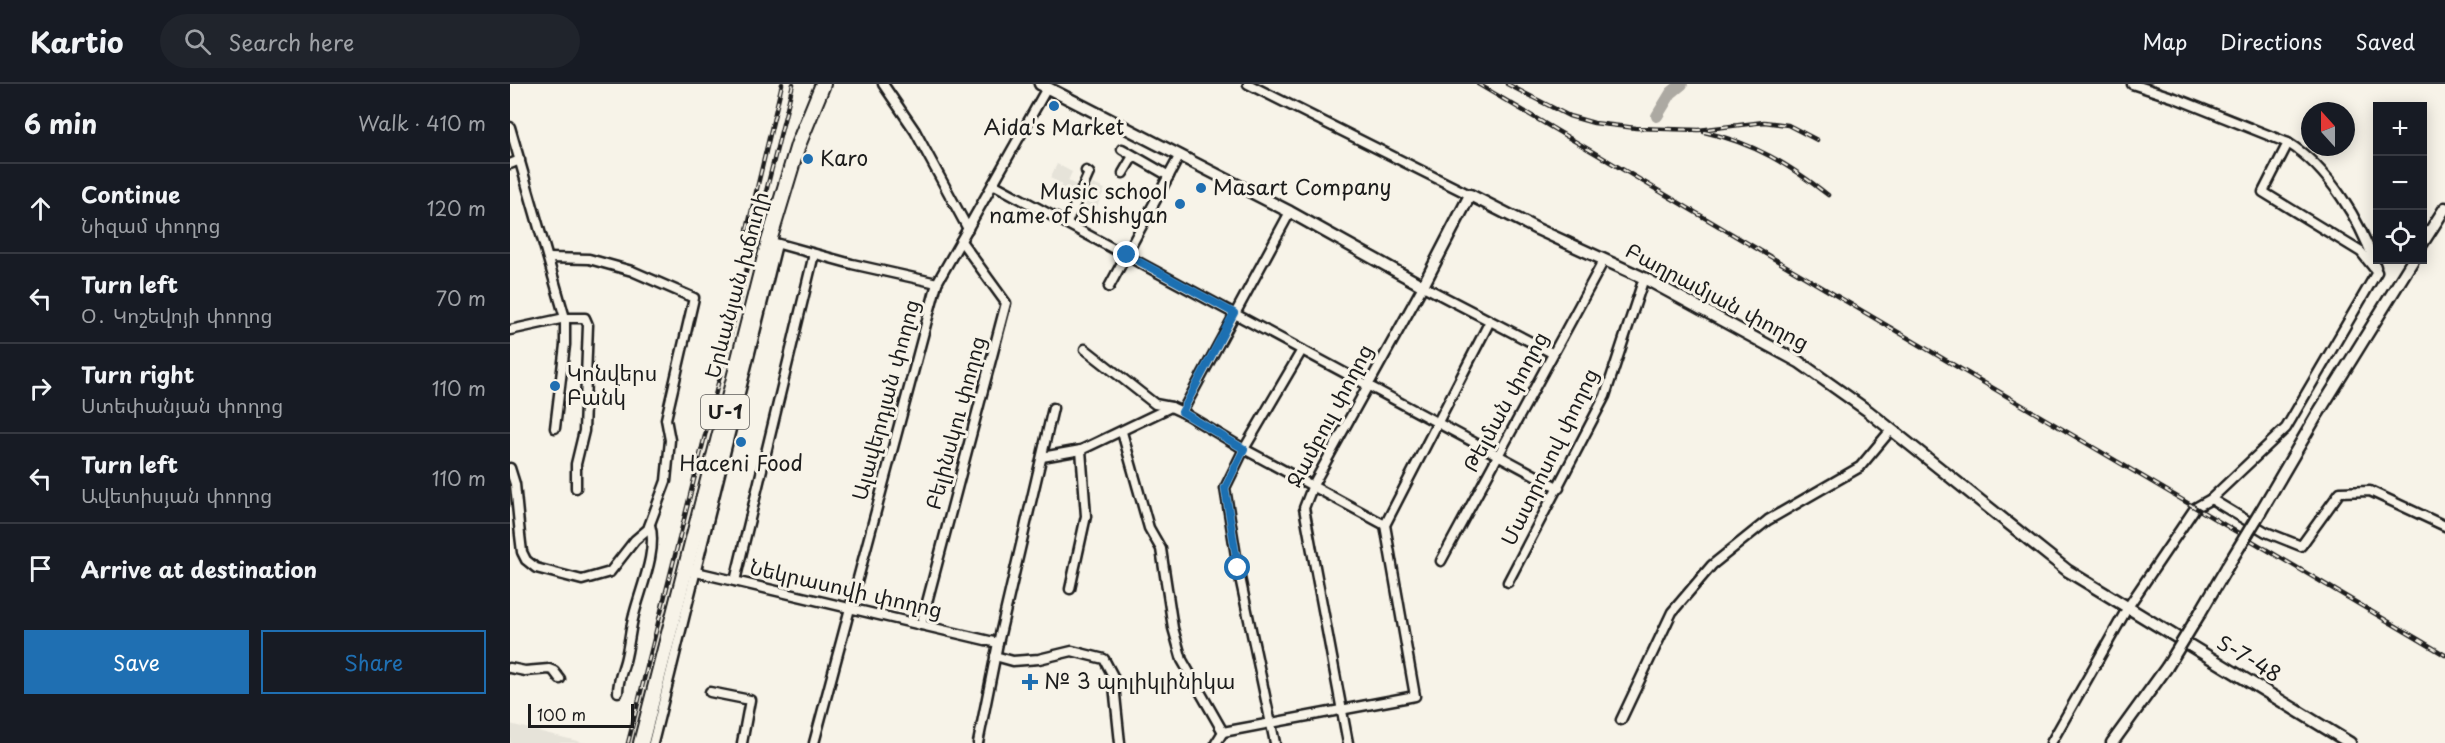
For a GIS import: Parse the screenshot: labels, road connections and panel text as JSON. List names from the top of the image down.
{
  "streets": {
    "highway": ["Երևանյան խճուղի", "Մ-1"],
    "street": [
      "Բաղրամյան փողոց",
      "Ալավերդյան փողոց",
      "Թելման փողոց",
      "Ջամբուլ փողոց",
      "Բելինսկու փողոց",
      "Մատրոսով փողոց",
      "Նեկրասովի փողոց",
      "Տ-7-48"
    ]
  },
  "crossings": [
    ["Երևանյան խճուղի", "Նեկրասովի փողոց"],
    ["Բաղրամյան փողոց", "Թելման փողոց"],
    ["Բաղրամյան փողոց", "Ջամբուլ փողոց"],
    ["Բաղրամյան փողոց", "Մատրոսով փողոց"],
    ["Բաղրամյան փողոց", "Տ-7-48"],
    ["Ալավերդյան փողոց", "Բելինսկու փողոց"],
    ["Ալավերդյան փողոց", "Նեկրասովի փողոց"],
    ["Բելինսկու փողոց", "Նեկրասովի փողոց"]
  ],
  "places": {
    "other": [
      "Aida's Market",
      "Karo",
      "Masart Company",
      "Music school name of Shishyan",
      "Կոնվերս Բանկ",
      "Haceni Food"
    ],
    "health": ["№ 3 պոլիկլինիկա"]
  },
  "scale_bar": "100 m",
  "north": "top",
  "page": {
    "header": "Kartio",
    "search": "Search here",
    "nav": ["Map", "Directions", "Saved"],
    "heading": ["6 min", "Walk · 410 m"],
    "map_buttons": ["+", "−"],
    "list": [
      ["Continue", "Նիզամ փողոց", "120 m"],
      ["Turn left", "Օ․ Կոշեվոյի փողոց", "70 m"],
      ["Turn right", "Ստեփանյան փողոց", "110 m"],
      ["Turn left", "Ավետիսյան փողոց", "110 m"],
      "Arrive at destination"
    ],
    "buttons": ["Save", "Share"],
    "scale": "100 m"
  }
}
